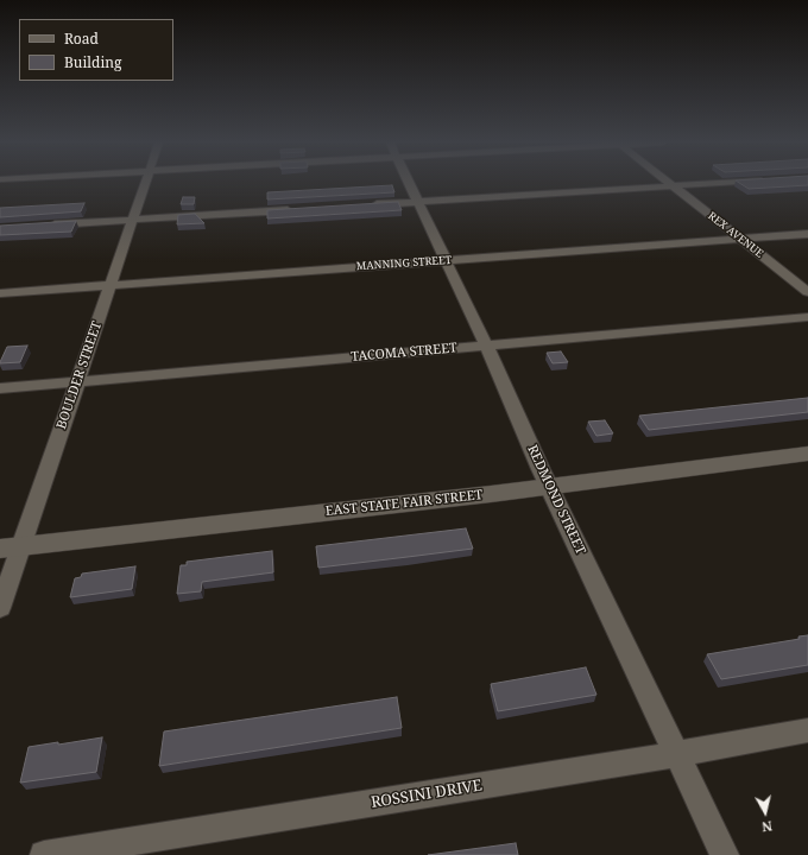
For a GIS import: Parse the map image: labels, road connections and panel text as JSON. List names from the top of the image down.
{
  "streets": {
    "street": [
      "REX AVENUE",
      "MANNING STREET",
      "TACOMA STREET",
      "BOULDER STREET",
      "REDMOND STREET",
      "EAST STATE FAIR STREET",
      "ROSSINI DRIVE"
    ]
  },
  "crossings": [
    ["REX AVENUE", "MANNING STREET"],
    ["MANNING STREET", "BOULDER STREET"],
    ["MANNING STREET", "REDMOND STREET"],
    ["TACOMA STREET", "BOULDER STREET"],
    ["TACOMA STREET", "REDMOND STREET"],
    ["BOULDER STREET", "EAST STATE FAIR STREET"],
    ["REDMOND STREET", "EAST STATE FAIR STREET"],
    ["REDMOND STREET", "ROSSINI DRIVE"]
  ],
  "legend": ["Road", "Building"],
  "north": "bottom"
}
